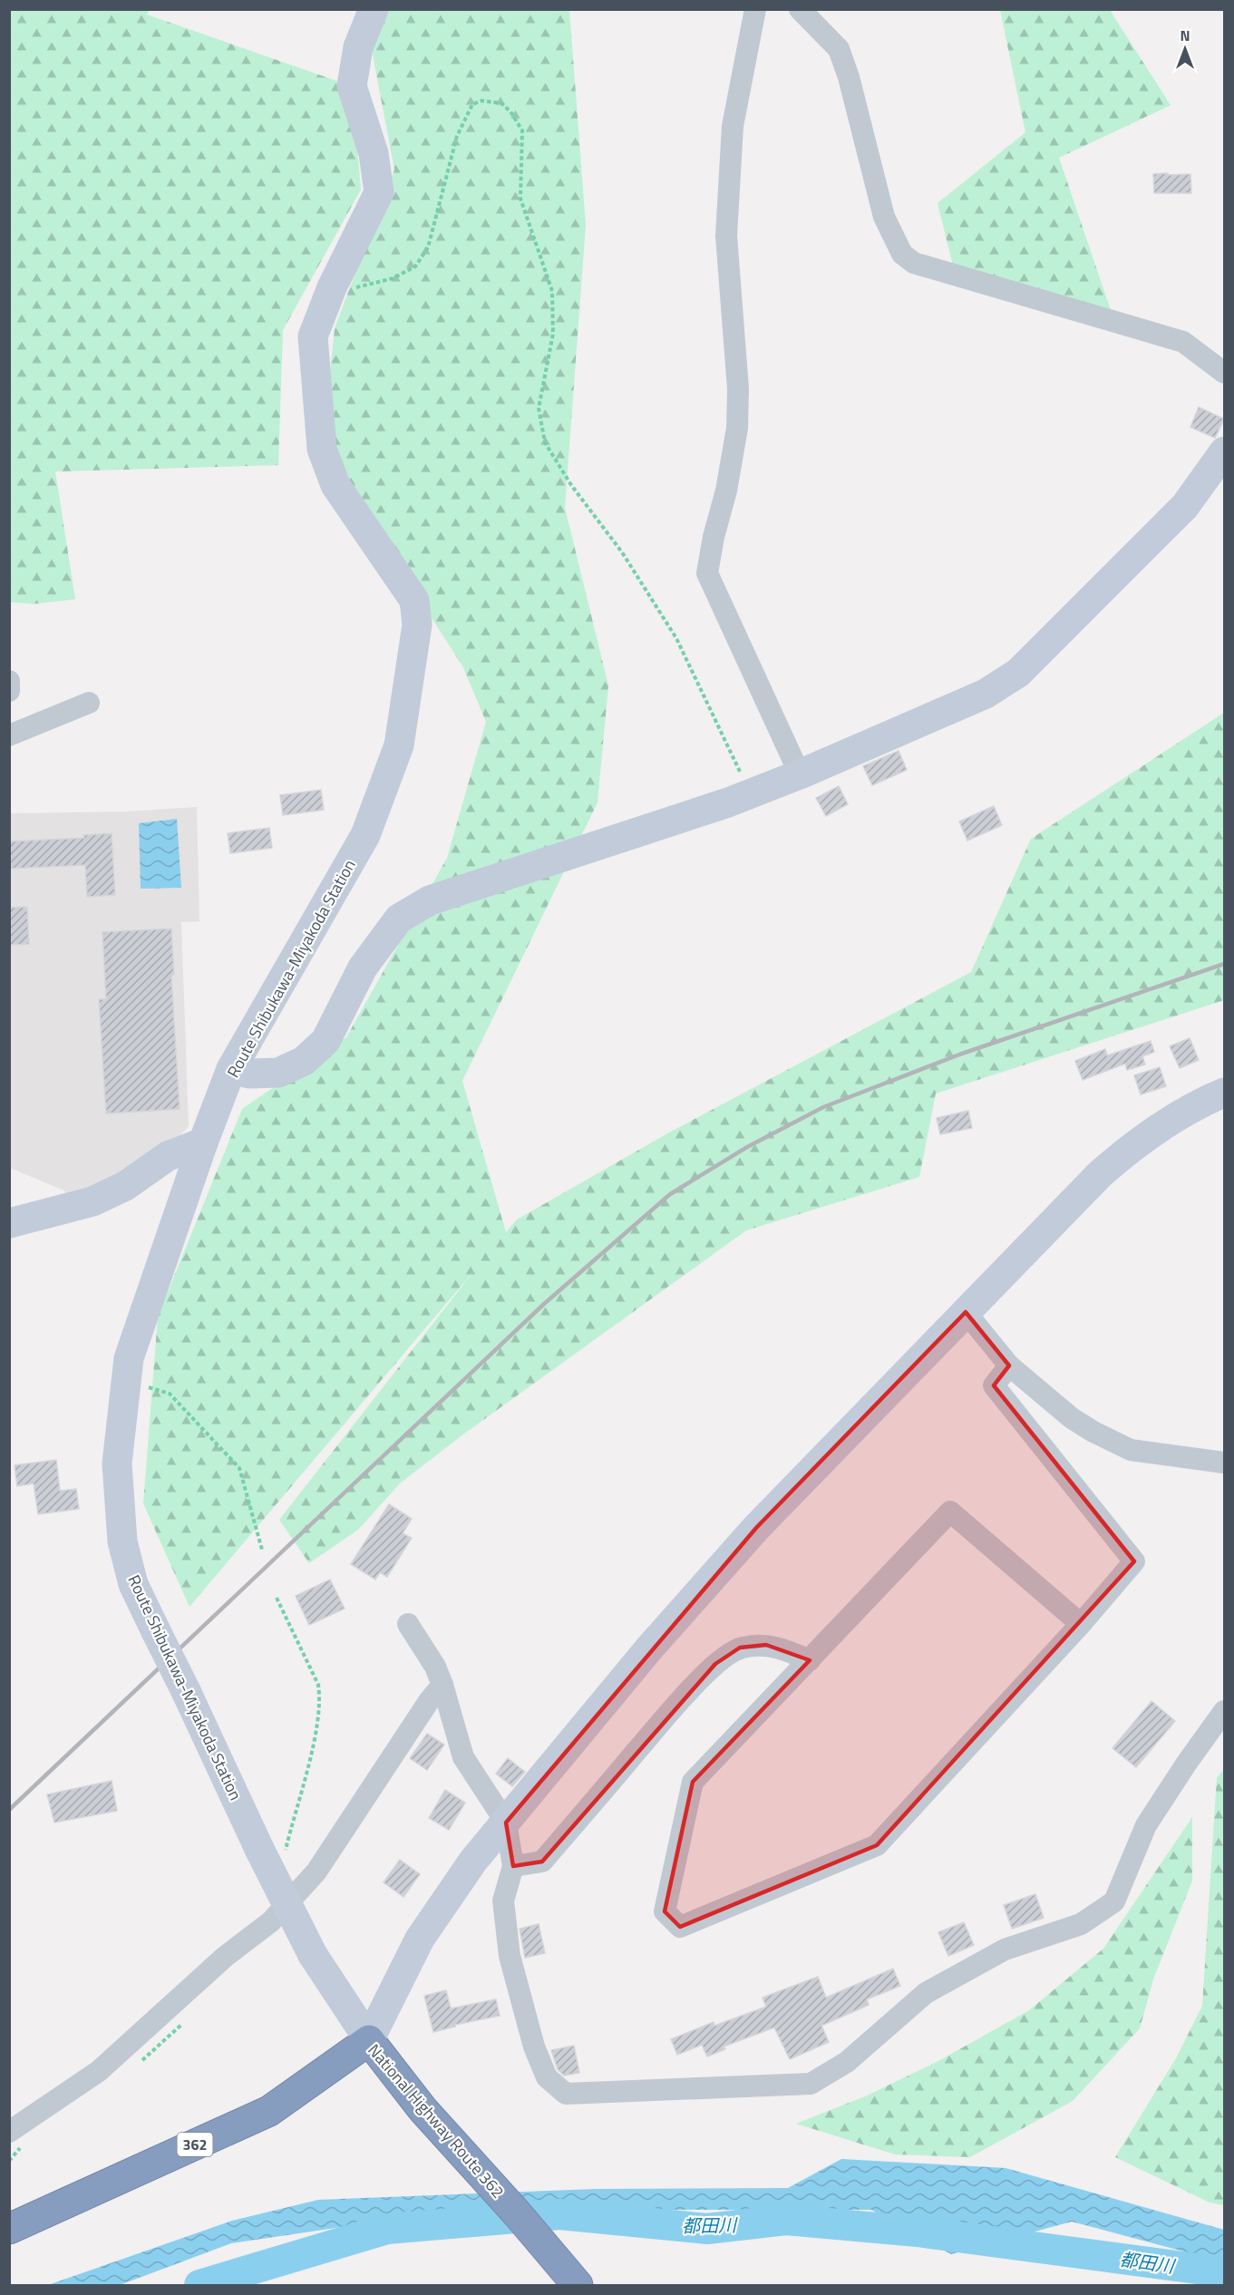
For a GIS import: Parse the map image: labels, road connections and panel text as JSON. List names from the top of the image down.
{
  "streets": {
    "highway": ["National Highway Route 362", "362"],
    "street": ["Route Shibukawa-Miyakoda Station"]
  },
  "crossings": [
    ["Route Shibukawa-Miyakoda Station", "National Highway Route 362"]
  ],
  "water": ["都田川"],
  "north": "top"
}
